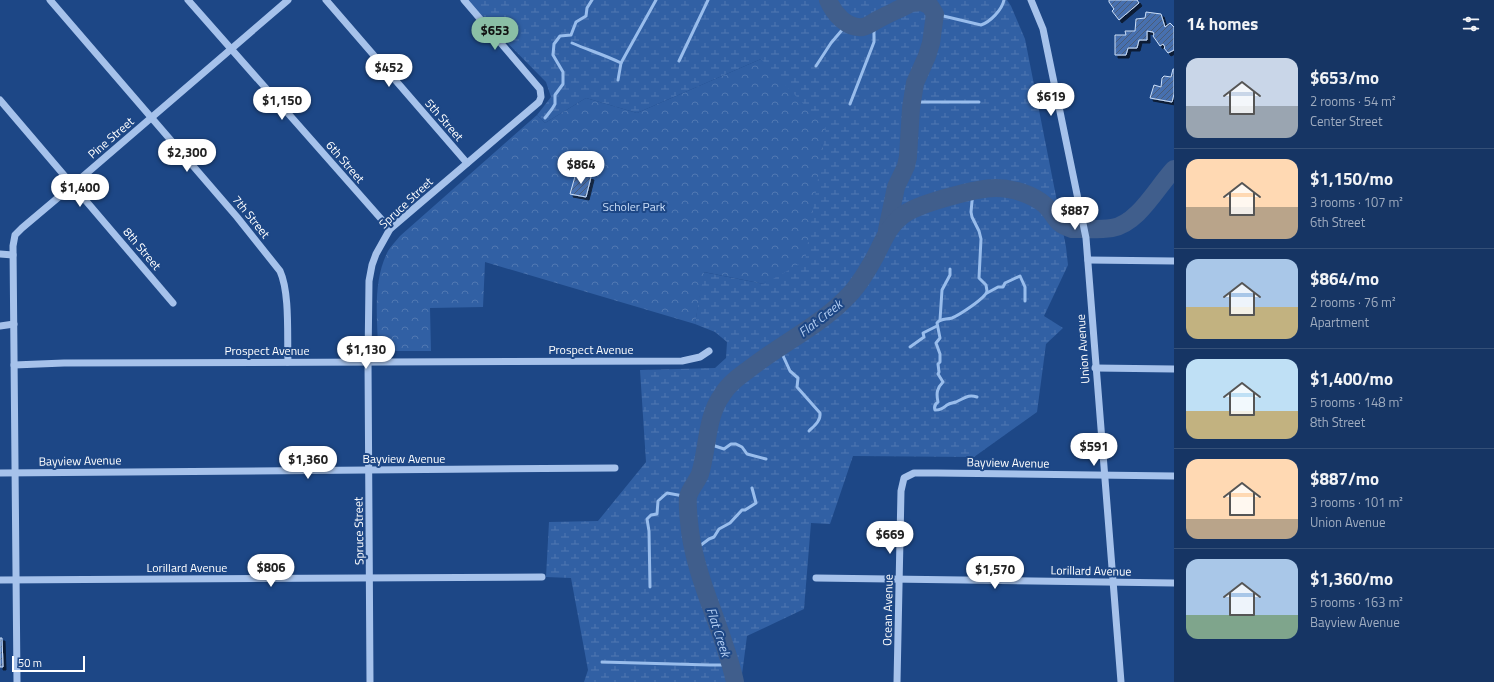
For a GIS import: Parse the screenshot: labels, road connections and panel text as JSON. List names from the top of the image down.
{
  "streets": {
    "street": [
      "5th Street",
      "Pine Street",
      "6th Street",
      "Spruce Street",
      "7th Street",
      "8th Street",
      "Union Avenue",
      "Prospect Avenue",
      "Bayview Avenue",
      "Lorillard Avenue",
      "Ocean Avenue"
    ]
  },
  "crossings": [
    ["5th Street", "Spruce Street"],
    ["Pine Street", "6th Street"],
    ["Pine Street", "7th Street"],
    ["Pine Street", "8th Street"],
    ["Pine Street", "Prospect Avenue"],
    ["Pine Street", "Bayview Avenue"],
    ["Pine Street", "Lorillard Avenue"],
    ["6th Street", "Spruce Street"],
    ["Spruce Street", "Prospect Avenue"],
    ["Spruce Street", "Bayview Avenue"],
    ["Spruce Street", "Lorillard Avenue"],
    ["7th Street", "Prospect Avenue"],
    ["Union Avenue", "Bayview Avenue"],
    ["Union Avenue", "Lorillard Avenue"],
    ["Bayview Avenue", "Ocean Avenue"],
    ["Lorillard Avenue", "Ocean Avenue"]
  ],
  "water": ["Flat Creek"],
  "parks": ["Scholer Park"],
  "scale_bar": "50 m",
  "page": {
    "heading": "14 homes",
    "price": [
      "$653",
      "$452",
      "$619",
      "$1,150",
      "$2,300",
      "$864",
      "$1,400",
      "$887",
      "$1,130",
      "$591",
      "$1,360",
      "$669",
      "$806",
      "$1,570"
    ],
    "list": [
      {
        "name": "$653/mo",
        "note": "2 rooms · 54 m² · Center Street"
      },
      {
        "name": "$1,150/mo",
        "note": "3 rooms · 107 m² · 6th Street"
      },
      {
        "name": "$864/mo",
        "note": "2 rooms · 76 m² · Apartment"
      },
      {
        "name": "$1,400/mo",
        "note": "5 rooms · 148 m² · 8th Street"
      },
      {
        "name": "$887/mo",
        "note": "3 rooms · 101 m² · Union Avenue"
      },
      {
        "name": "$1,360/mo",
        "note": "5 rooms · 163 m² · Bayview Avenue"
      }
    ],
    "scale": "50 m"
  }
}
